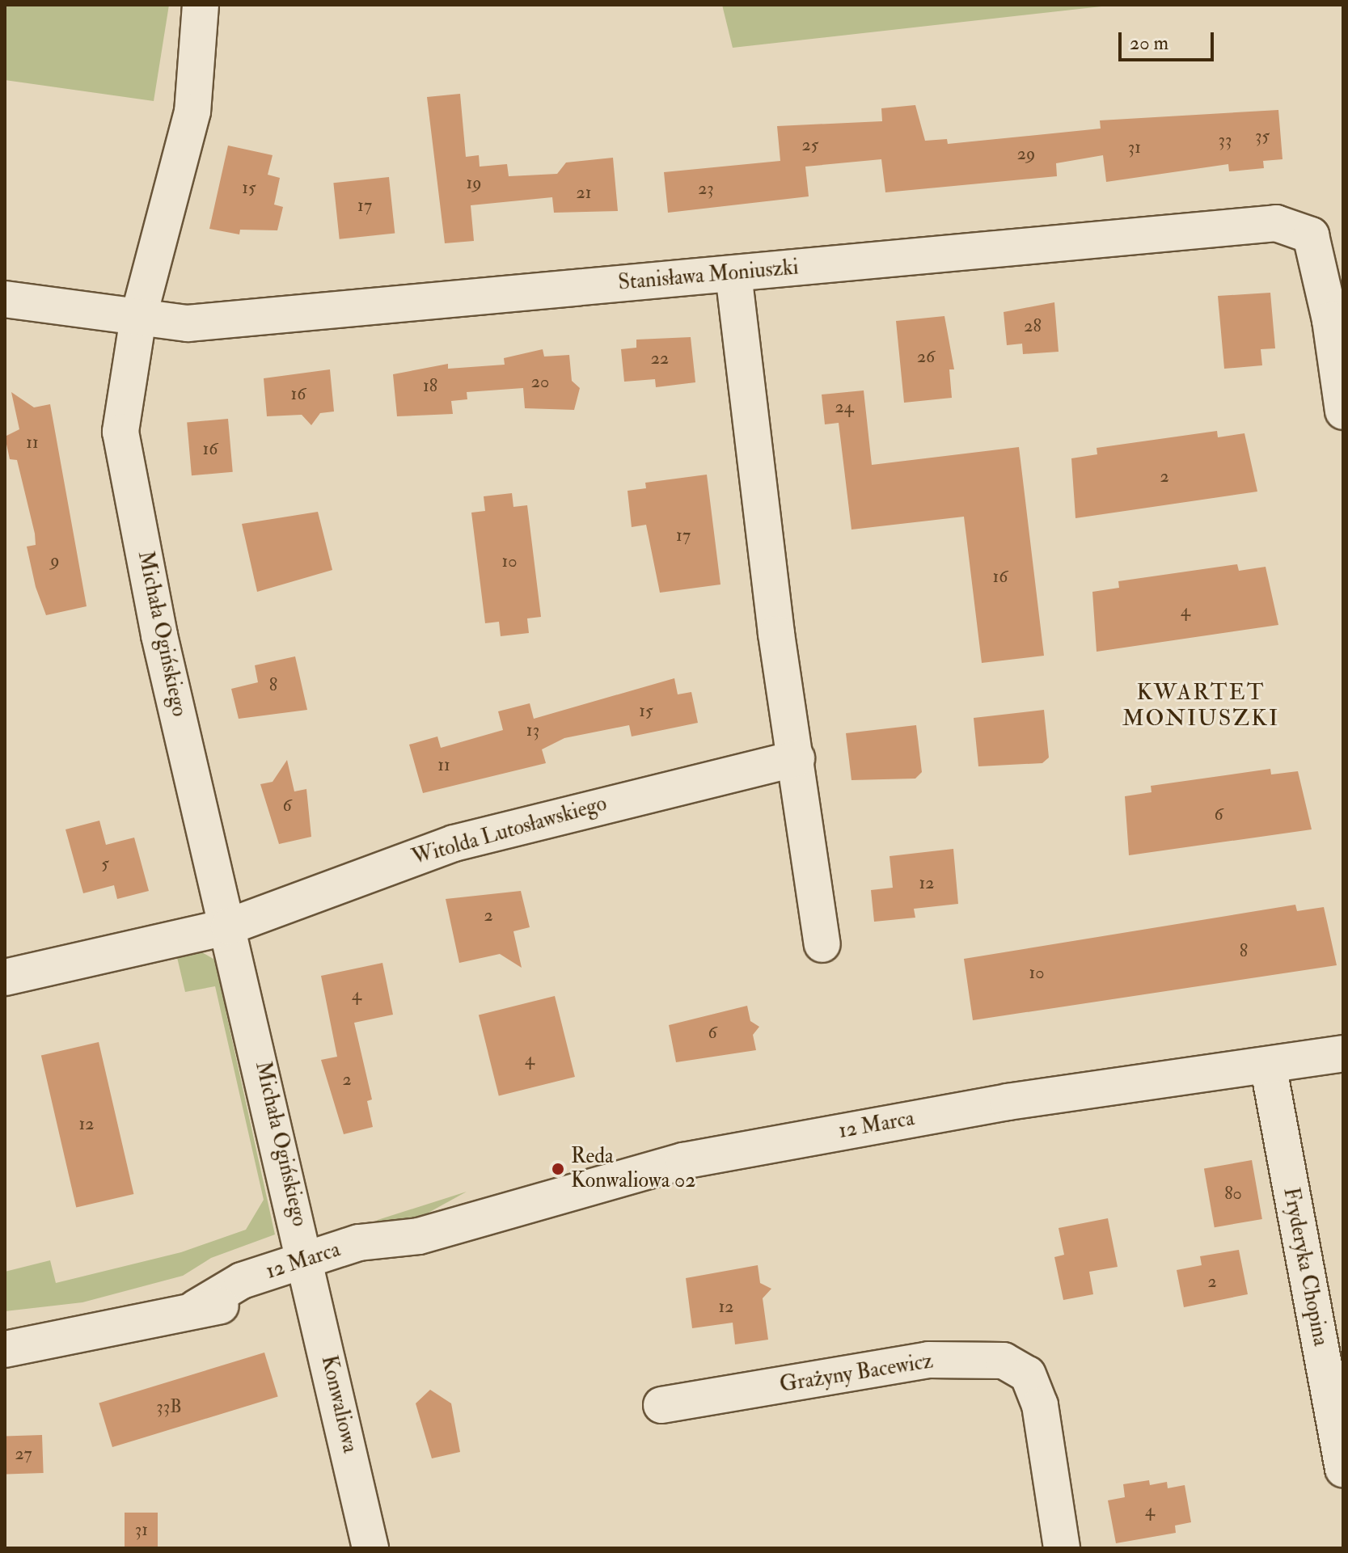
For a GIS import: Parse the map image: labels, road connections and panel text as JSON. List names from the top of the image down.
{
  "streets": {
    "street": [
      "Stanisława Moniuszki",
      "Michała Ogińskiego",
      "Witolda Lutosławskiego",
      "12 Marca",
      "Fryderyka Chopina",
      "Grażyny Bacewicz",
      "Konwaliowa"
    ]
  },
  "crossings": [
    ["Stanisława Moniuszki", "Michała Ogińskiego"],
    ["Michała Ogińskiego", "Witolda Lutosławskiego"],
    ["Michała Ogińskiego", "12 Marca"],
    ["Michała Ogińskiego", "Konwaliowa"],
    ["12 Marca", "Fryderyka Chopina"],
    ["12 Marca", "Konwaliowa"]
  ],
  "districts": ["KWARTET MONIUSZKI"],
  "places": ["Reda Konwaliowa 02"],
  "house_numbers": [
    "35",
    "33",
    "25",
    "31",
    "29",
    "19",
    "15",
    "23",
    "21",
    "17",
    "28",
    "26",
    "22",
    "20",
    "18",
    "16",
    "24",
    "11",
    "16",
    "2",
    "17",
    "9",
    "10",
    "16",
    "4",
    "8",
    "15",
    "13",
    "11",
    "6",
    "6",
    "5",
    "12",
    "2",
    "8",
    "10",
    "4",
    "6",
    "4",
    "2",
    "12",
    "80",
    "2",
    "12",
    "33B",
    "27",
    "4",
    "31"
  ],
  "scale_bar": "20 m"
}
